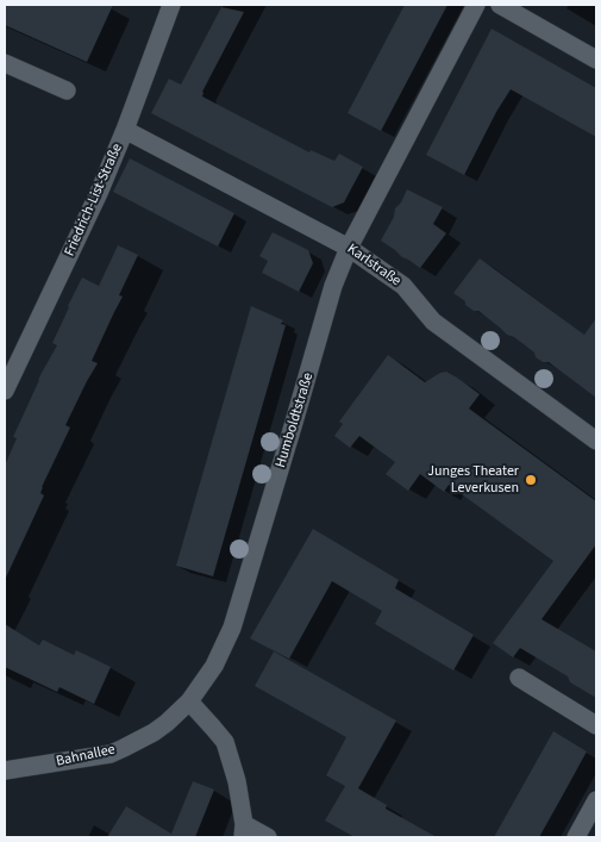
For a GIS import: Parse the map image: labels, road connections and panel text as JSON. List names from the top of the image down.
{
  "streets": {
    "street": [
      "Friedrich-List-Straße",
      "Karlstraße",
      "Humboldtstraße",
      "Bahnallee"
    ]
  },
  "crossings": [
    ["Friedrich-List-Straße", "Karlstraße"],
    ["Karlstraße", "Humboldtstraße"],
    ["Humboldtstraße", "Bahnallee"]
  ],
  "places": ["Junges Theater Leverkusen"]
}
